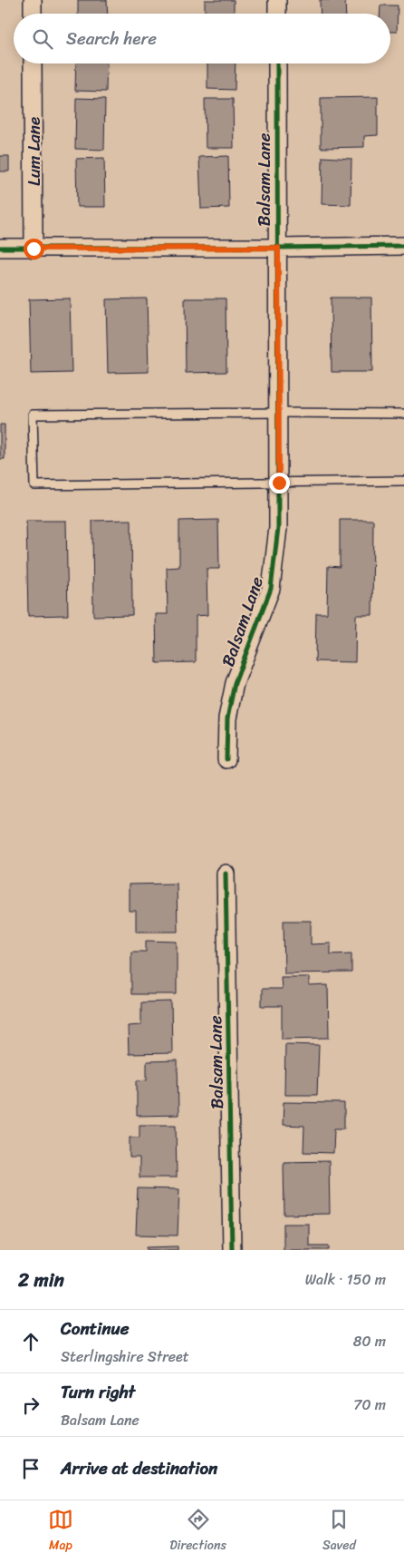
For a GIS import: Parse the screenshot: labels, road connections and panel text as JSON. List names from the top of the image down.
{
  "streets": {
    "street": ["Lum Lane", "Balsam Lane"]
  },
  "page": {
    "search": "Search here",
    "heading": ["2 min", "Walk · 150 m"],
    "list": [
      ["Continue", "Sterlingshire Street", "80 m"],
      ["Turn right", "Balsam Lane", "70 m"],
      "Arrive at destination"
    ],
    "nav": ["Map", "Directions", "Saved"]
  }
}
